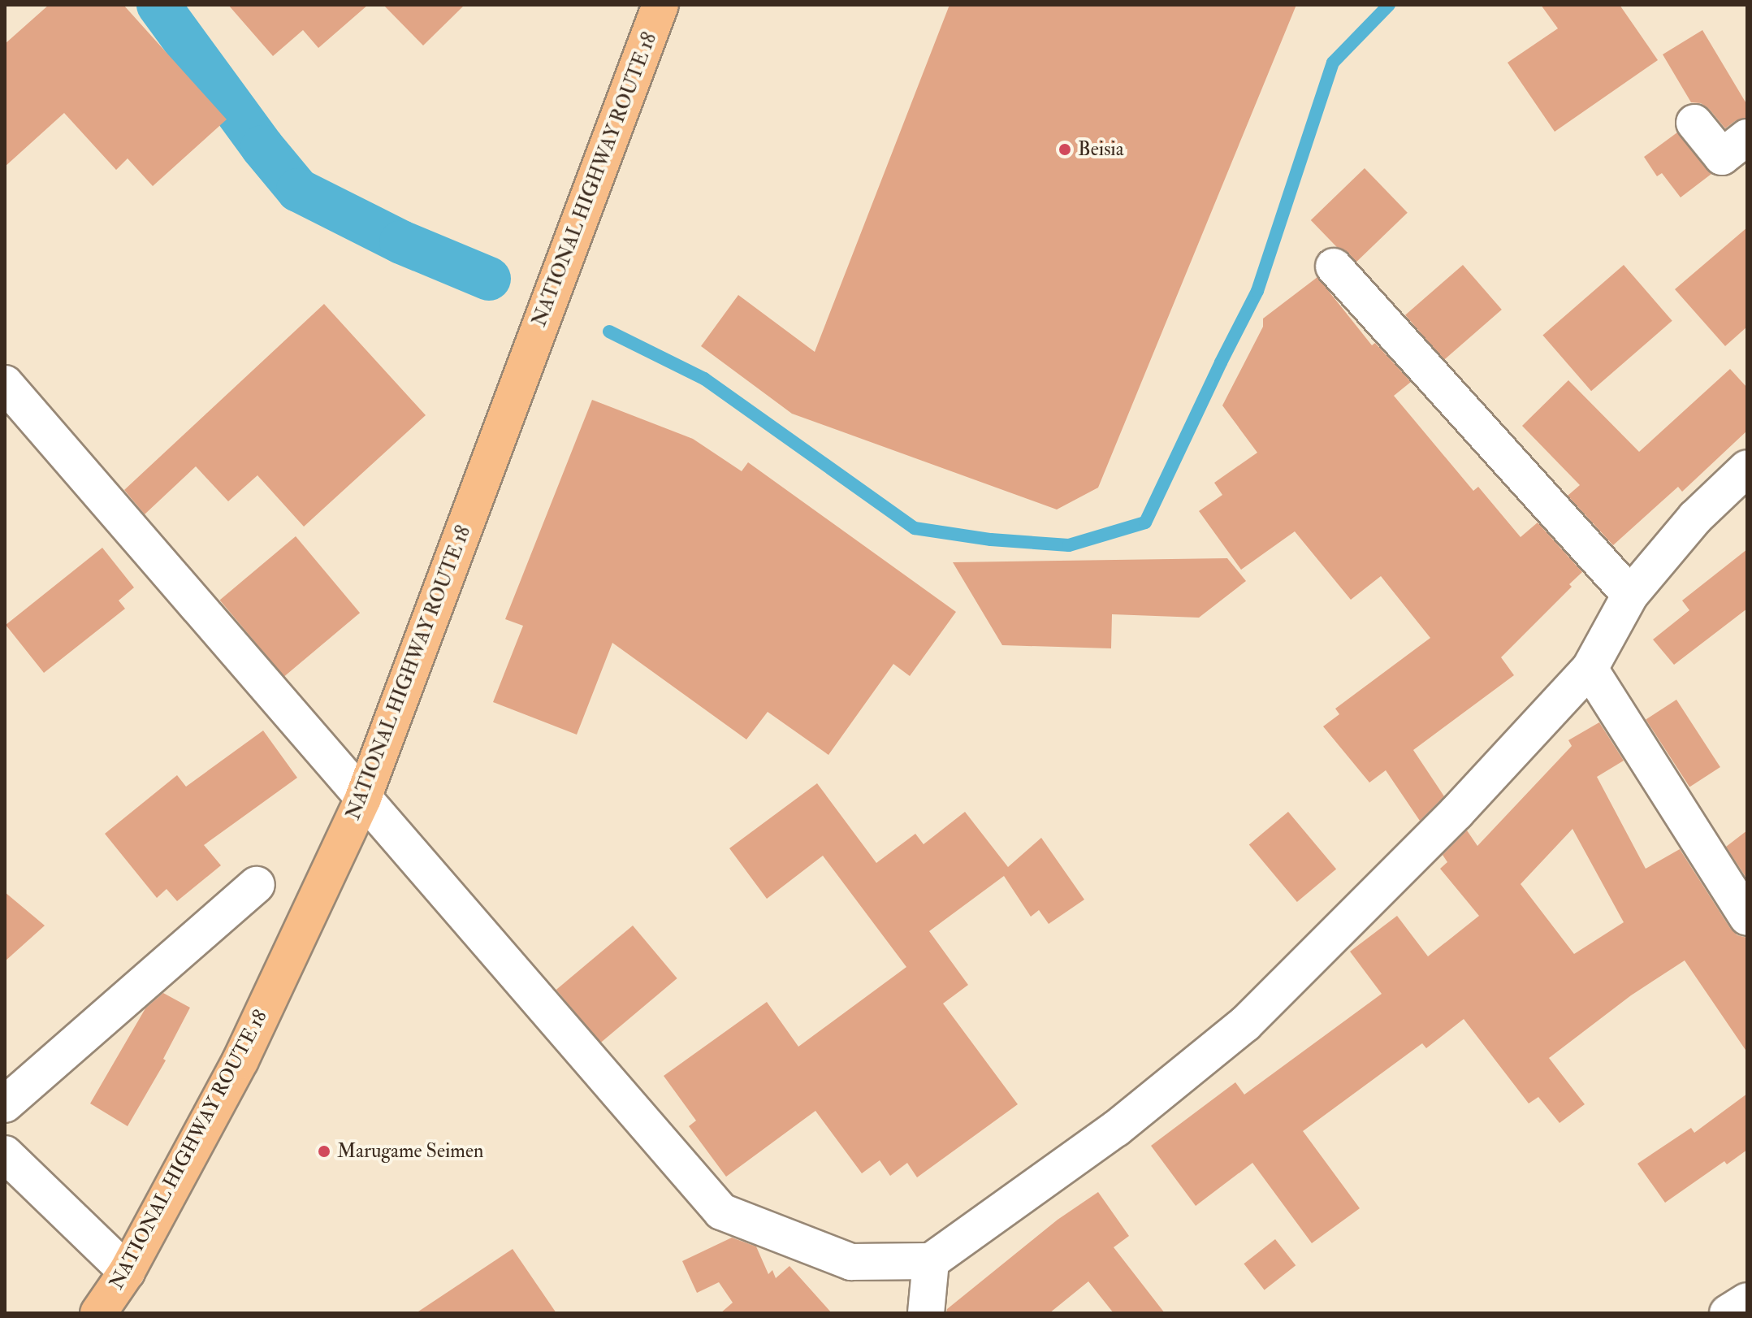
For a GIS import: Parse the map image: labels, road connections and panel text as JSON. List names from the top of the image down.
{
  "streets": {
    "highway": ["NATIONAL HIGHWAY ROUTE 18"]
  },
  "places": ["Beisia", "Marugame Seimen"]
}
